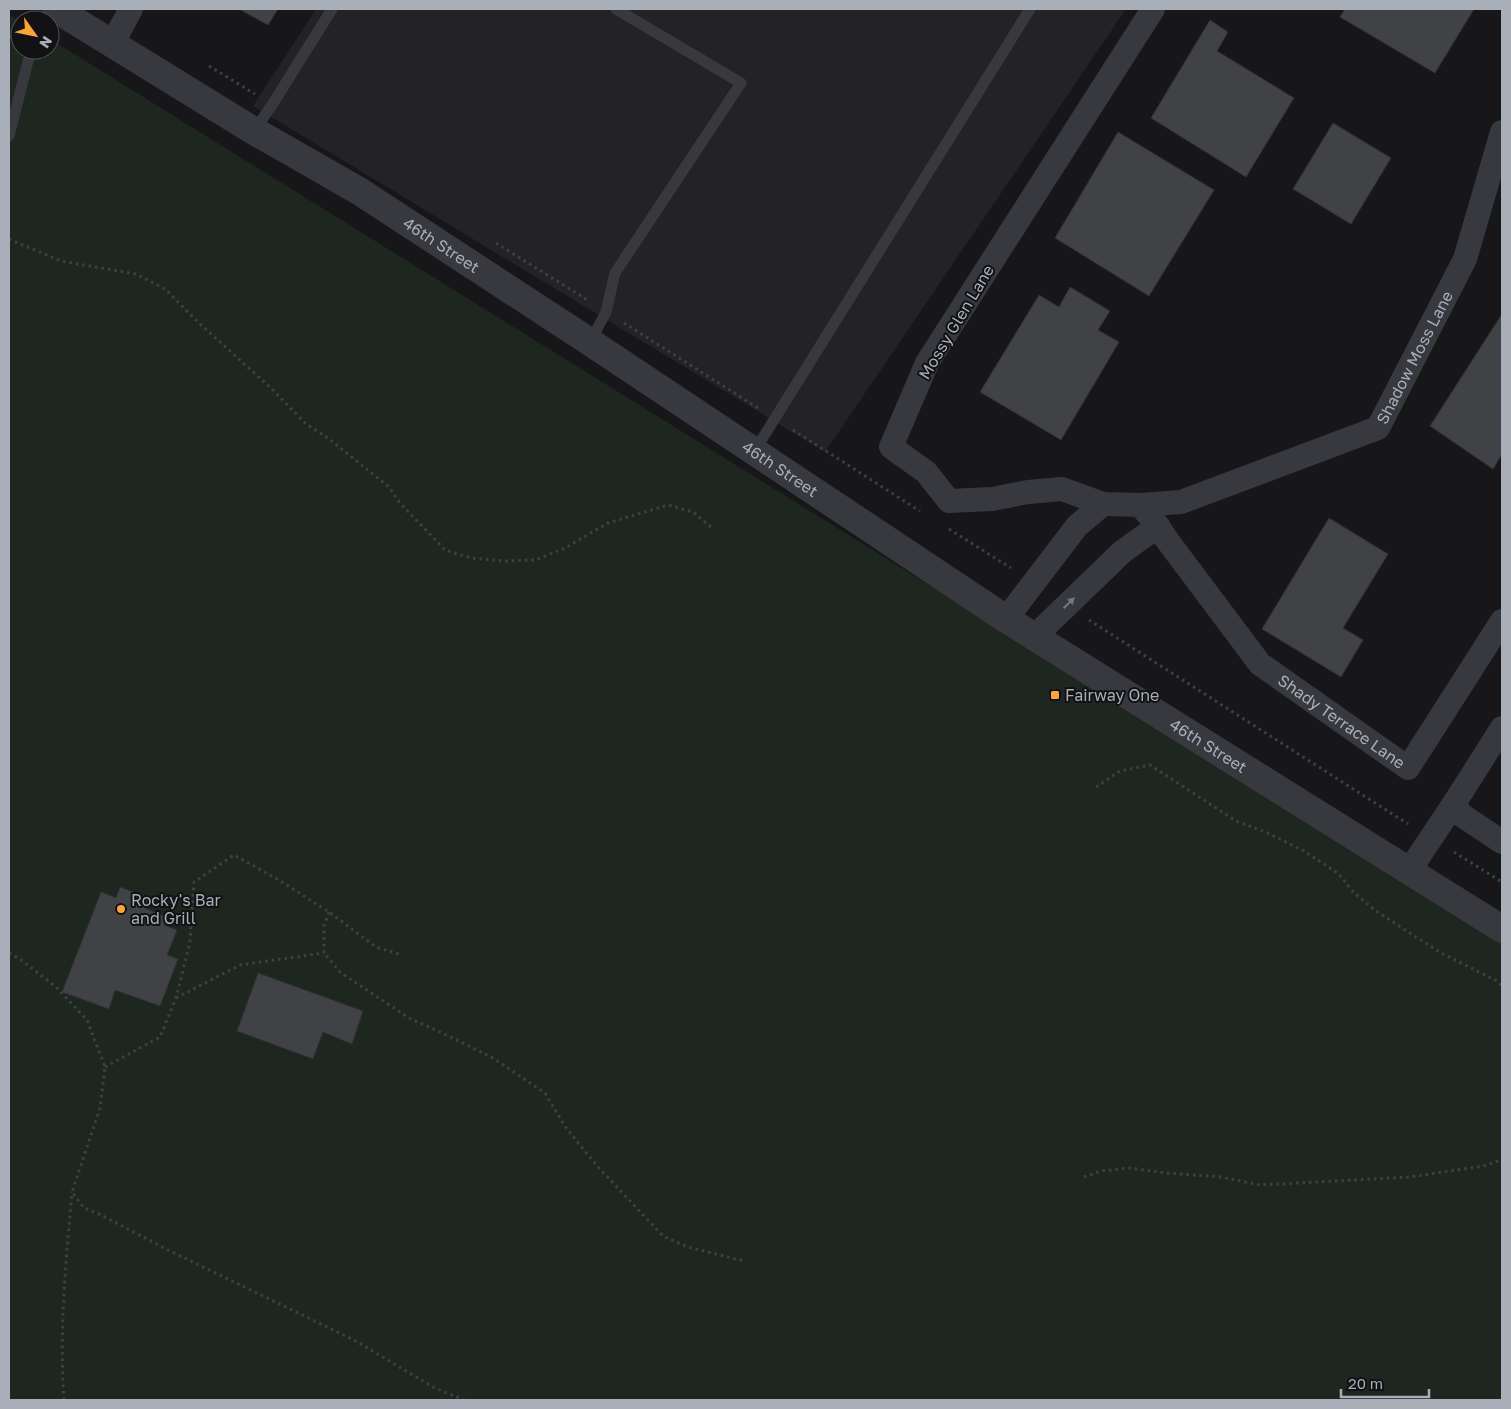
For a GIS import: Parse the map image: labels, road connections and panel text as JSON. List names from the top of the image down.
{
  "streets": {
    "street": [
      "46th Street",
      "Mossy Glen Lane",
      "Shadow Moss Lane",
      "Shady Terrace Lane"
    ]
  },
  "crossings": [
    ["Mossy Glen Lane", "Shadow Moss Lane"]
  ],
  "places": {
    "transit": ["Fairway One"],
    "other": ["Rocky's Bar and Grill"]
  },
  "scale_bar": "20 m",
  "north": "bottom right"
}
